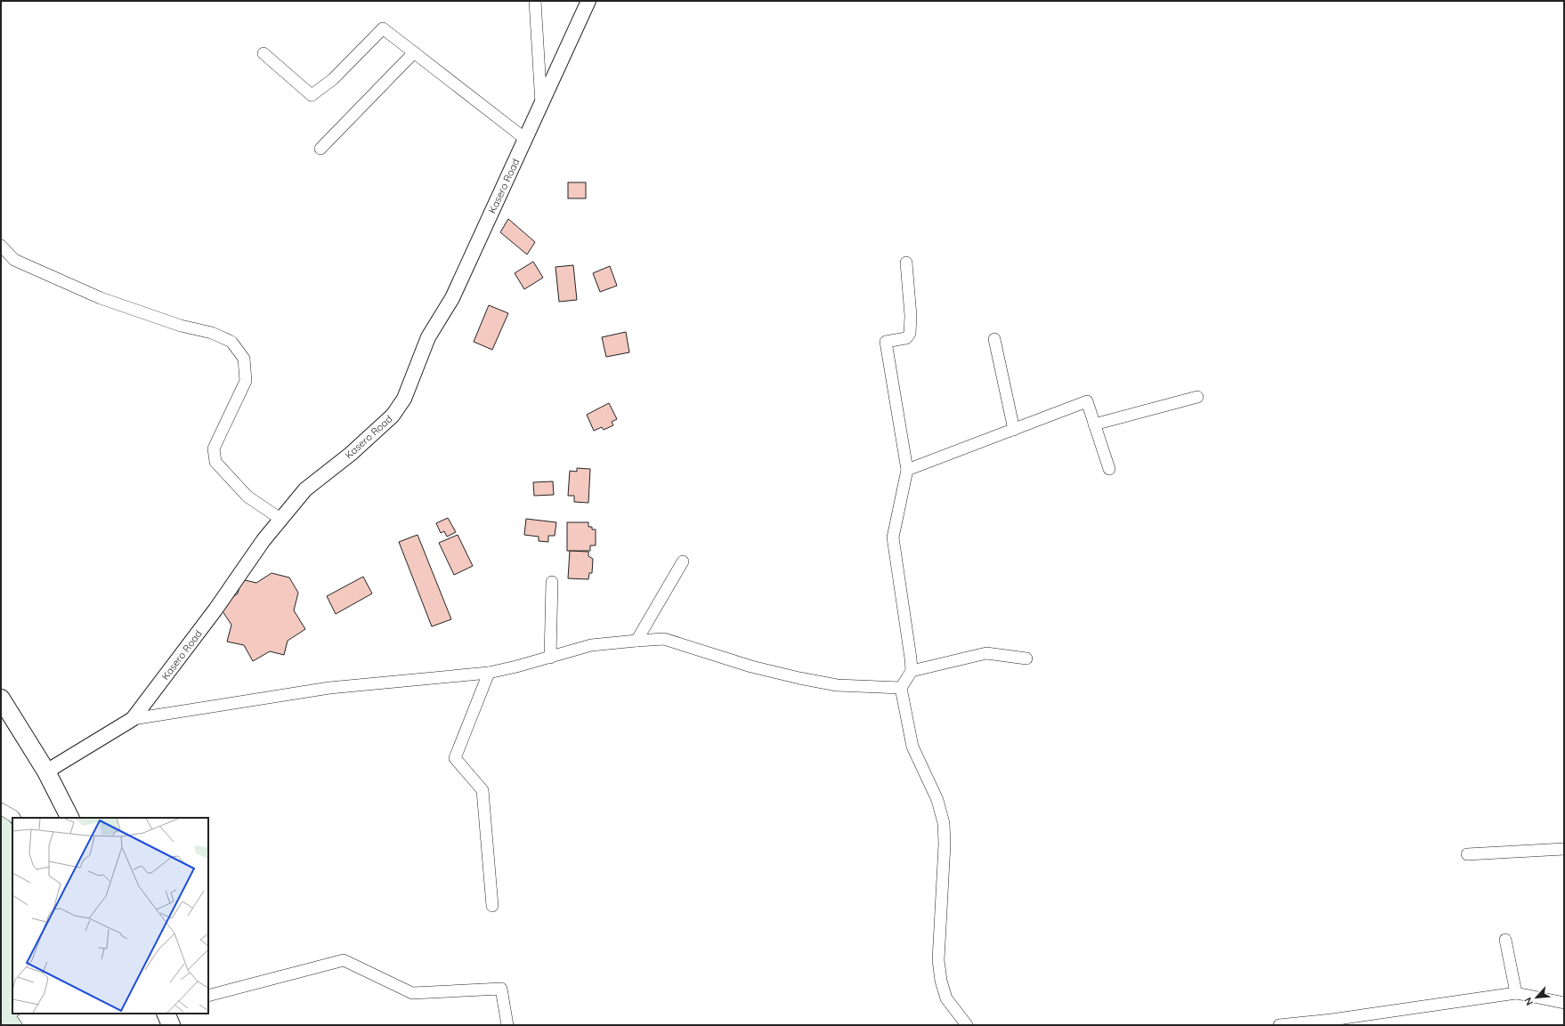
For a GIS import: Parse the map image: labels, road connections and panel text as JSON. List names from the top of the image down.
{
  "streets": {
    "street": ["Kasero Road"]
  },
  "north": "bottom left"
}
